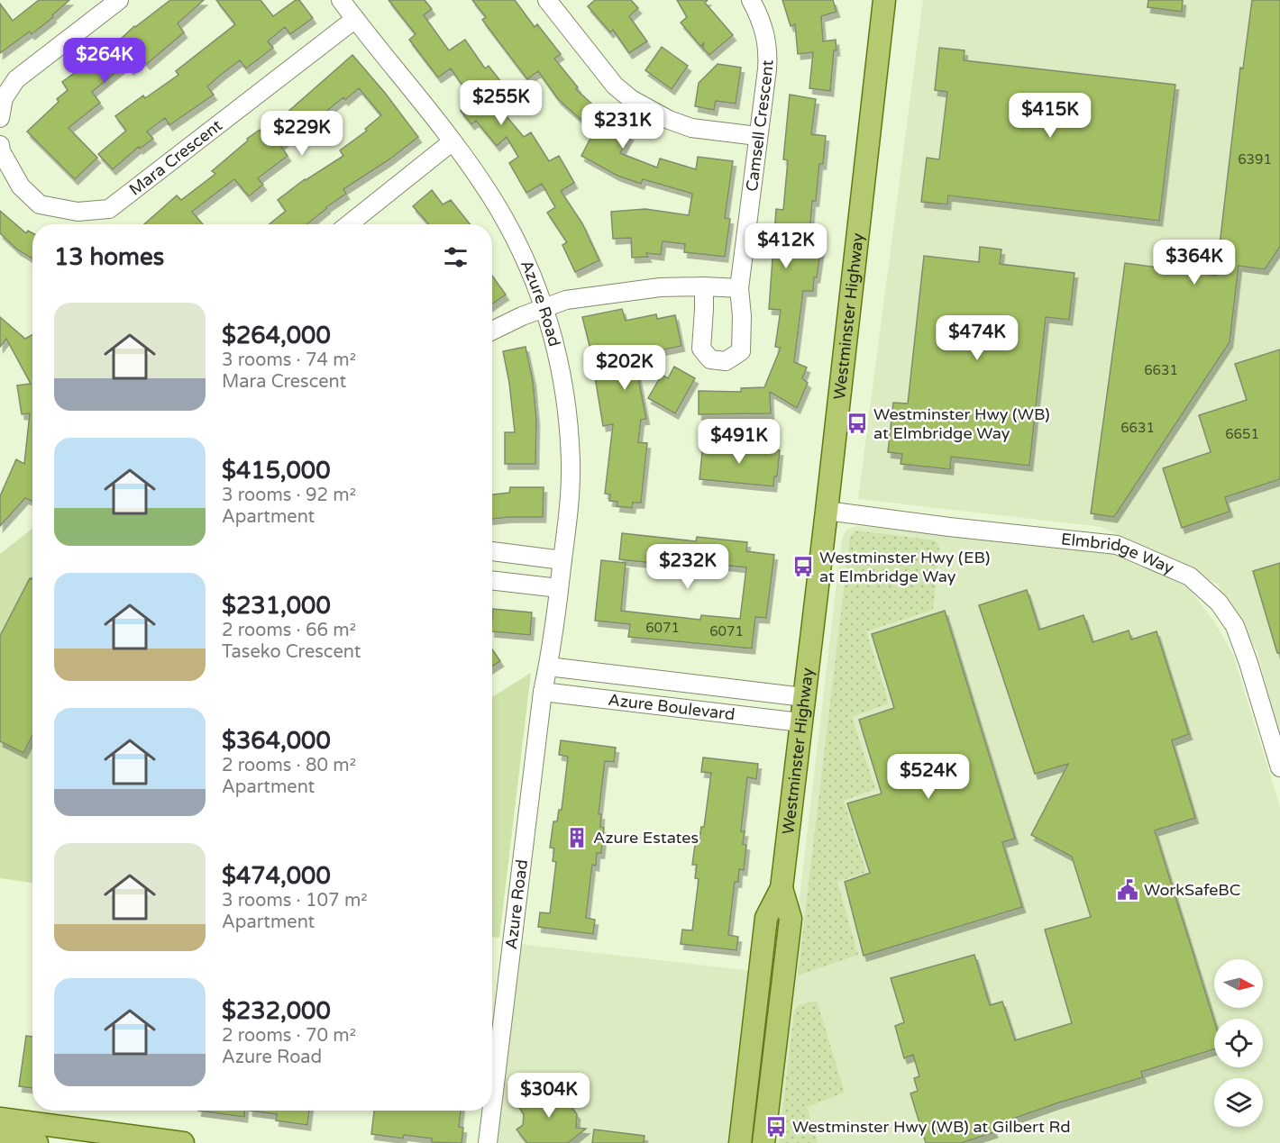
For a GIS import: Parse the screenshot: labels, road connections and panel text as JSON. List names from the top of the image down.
{
  "streets": {
    "main road": ["Westminster Highway"],
    "street": [
      "Camsell Crescent",
      "Mara Crescent",
      "Azure Road",
      "Elmbridge Way",
      "Azure Boulevard"
    ]
  },
  "crossings": [
    ["Mara Crescent", "Azure Road"],
    ["Azure Road", "Azure Boulevard"],
    ["Westminster Highway", "Elmbridge Way"],
    ["Westminster Highway", "Azure Boulevard"]
  ],
  "places": {
    "bus stop": ["Westminster Hwy (WB) at Elmbridge Way", "Westminster Hwy (EB) at Elmbridge Way", "Westminster Hwy (WB) at Gilbert Rd"],
    "building": ["Azure Estates"],
    "public building": ["WorkSafeBC"]
  },
  "house_numbers": [
    "6391",
    "6631",
    "6631",
    "6651",
    "6071",
    "6071"
  ],
  "north": "right",
  "page": {
    "price": [
      "$264K",
      "$255K",
      "$415K",
      "$231K",
      "$229K",
      "$412K",
      "$364K",
      "$474K",
      "$202K",
      "$491K",
      "$232K",
      "$524K",
      "$304K"
    ],
    "heading": "13 homes",
    "list": [
      {
        "name": "$264,000",
        "note": "3 rooms · 74 m² · Mara Crescent"
      },
      {
        "name": "$415,000",
        "note": "3 rooms · 92 m² · Apartment"
      },
      {
        "name": "$231,000",
        "note": "2 rooms · 66 m² · Taseko Crescent"
      },
      {
        "name": "$364,000",
        "note": "2 rooms · 80 m² · Apartment"
      },
      {
        "name": "$474,000",
        "note": "3 rooms · 107 m² · Apartment"
      },
      {
        "name": "$232,000",
        "note": "2 rooms · 70 m² · Azure Road"
      }
    ]
  }
}
